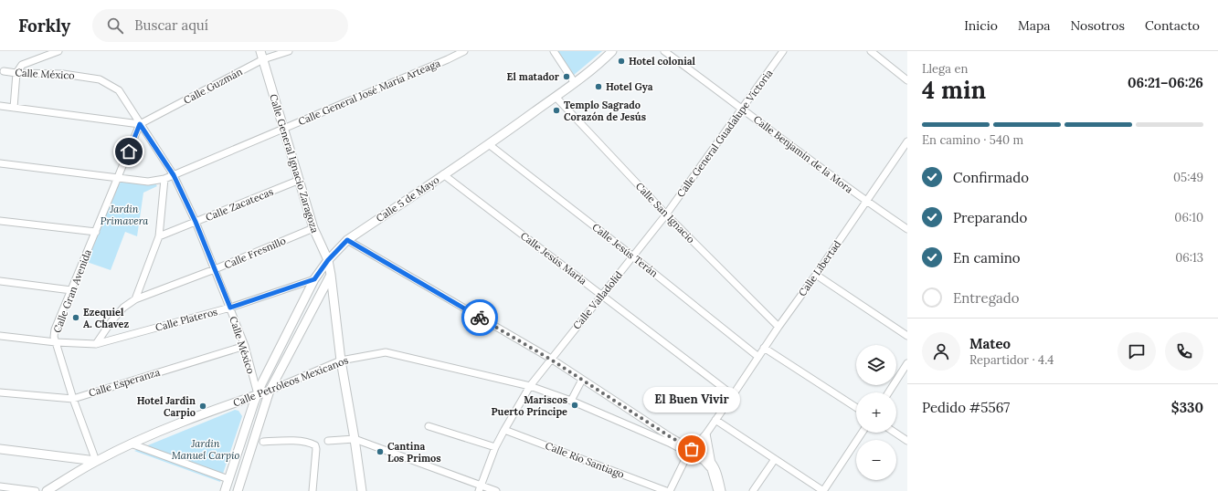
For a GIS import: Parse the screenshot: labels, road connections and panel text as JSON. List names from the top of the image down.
{
  "streets": {
    "main road": ["Calle General Ignacio Zaragoza", "Calle 5 de Mayo", "Calle Petróleos Mexicanos"],
    "street": [
      "Calle México",
      "Calle Guzmán",
      "Calle General José María Arteaga",
      "Calle General Guadalupe Victoria",
      "Calle Benjamín de la Mora",
      "Calle Zacatecas",
      "Calle San Ignacio",
      "Calle Jesús Terán",
      "Calle Fresnillo",
      "Calle Jesús María",
      "Calle Libertad",
      "Calle Gran Avenida",
      "Calle Valladolid",
      "Calle Plateros",
      "Calle Esperanza",
      "Calle Río Santiago"
    ]
  },
  "crossings": [
    ["Calle México", "Calle Guzmán"],
    ["Calle México", "Calle General José María Arteaga"],
    ["Calle México", "Calle 5 de Mayo"],
    ["Calle México", "Calle Zacatecas"],
    ["Calle México", "Calle Fresnillo"],
    ["Calle México", "Calle Gran Avenida"],
    ["Calle México", "Calle Plateros"],
    ["Calle México", "Calle Petróleos Mexicanos"],
    ["Calle México", "Calle Esperanza"],
    ["Calle Guzmán", "Calle General Ignacio Zaragoza"],
    ["Calle Guzmán", "Calle Gran Avenida"],
    ["Calle General José María Arteaga", "Calle General Ignacio Zaragoza"],
    ["Calle General José María Arteaga", "Calle Gran Avenida"],
    ["Calle General Guadalupe Victoria", "Calle Benjamín de la Mora"],
    ["Calle General Guadalupe Victoria", "Calle San Ignacio"],
    ["Calle General Guadalupe Victoria", "Calle Valladolid"],
    ["Calle Benjamín de la Mora", "Calle Libertad"],
    ["Calle General Ignacio Zaragoza", "Calle 5 de Mayo"],
    ["Calle General Ignacio Zaragoza", "Calle Zacatecas"],
    ["Calle General Ignacio Zaragoza", "Calle Fresnillo"],
    ["Calle General Ignacio Zaragoza", "Calle Petróleos Mexicanos"],
    ["Calle 5 de Mayo", "Calle San Ignacio"],
    ["Calle 5 de Mayo", "Calle Jesús Terán"],
    ["Calle 5 de Mayo", "Calle Jesús María"],
    ["Calle 5 de Mayo", "Calle Plateros"],
    ["Calle 5 de Mayo", "Calle Petróleos Mexicanos"],
    ["Calle San Ignacio", "Calle Libertad"],
    ["Calle San Ignacio", "Calle Valladolid"],
    ["Calle Jesús Terán", "Calle Libertad"],
    ["Calle Jesús Terán", "Calle Valladolid"],
    ["Calle Jesús María", "Calle Libertad"],
    ["Calle Jesús María", "Calle Valladolid"],
    ["Calle Gran Avenida", "Calle Plateros"],
    ["Calle Gran Avenida", "Calle Petróleos Mexicanos"],
    ["Calle Gran Avenida", "Calle Esperanza"],
    ["Calle Valladolid", "Calle Petróleos Mexicanos"],
    ["Calle Valladolid", "Calle Río Santiago"]
  ],
  "parks": ["Jardin Primavera", "Jardin Manuel Carpio"],
  "places": [
    "Hotel colonial",
    "El matador",
    "Hotel Gya",
    "Templo Sagrado Corazón de Jesús",
    "Ezequiel A. Chavez",
    "Mariscos Puerto Príncipe",
    "Hotel Jardin Carpio",
    "El Buen Vivir",
    "Cantina Los Primos"
  ],
  "page": {
    "header": "Forkly",
    "search": "Buscar aquí",
    "nav": [
      "Inicio",
      "Mapa",
      "Nosotros",
      "Contacto"
    ],
    "heading": ["4 min", "Llega en", "06:21–06:26"],
    "panel": [
      "Mateo",
      "Repartidor · 4.4",
      "Pedido #5567",
      "$330"
    ],
    "bar": "En camino · 540 m",
    "list": [
      ["Confirmado", "05:49"],
      ["Preparando", "06:10"],
      ["En camino", "06:13"],
      "Entregado"
    ],
    "map_buttons": ["+", "−"],
    "bubble": "El Buen Vivir"
  }
}
